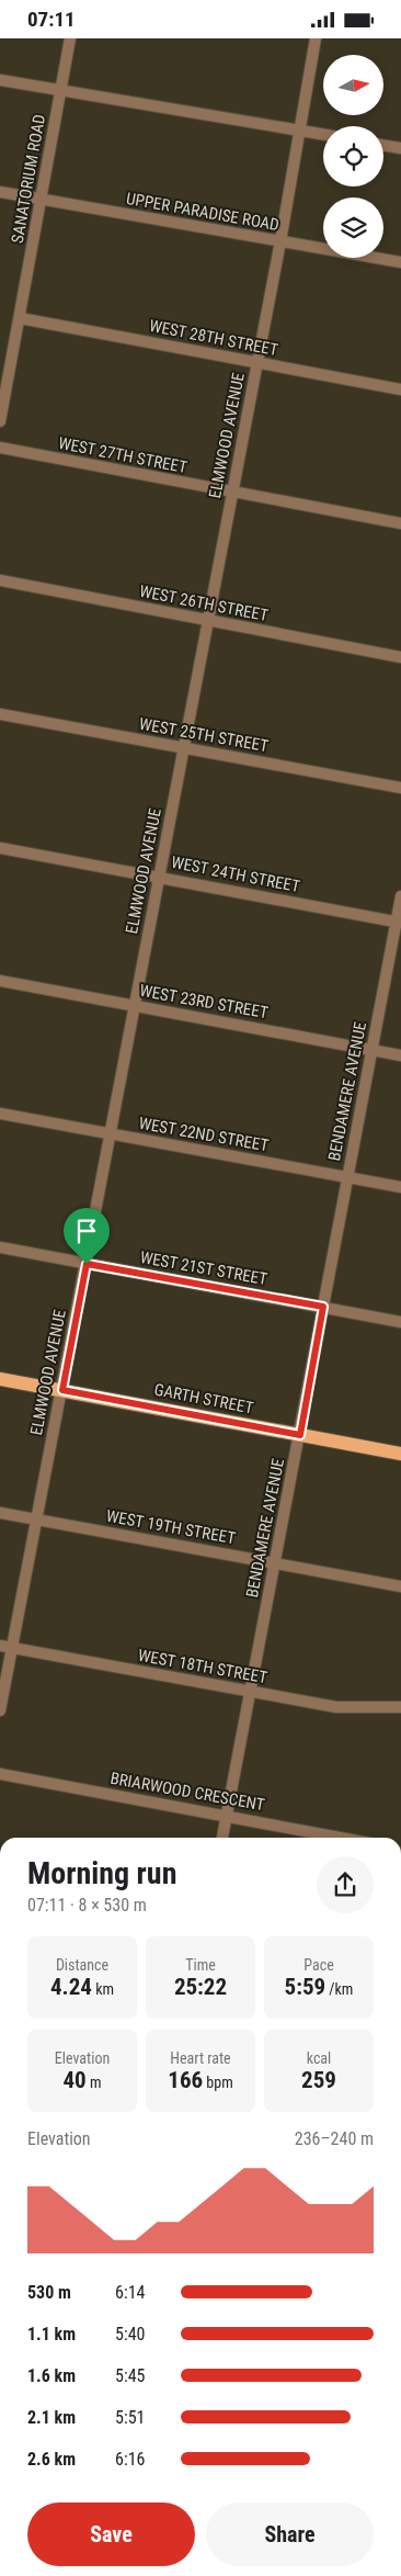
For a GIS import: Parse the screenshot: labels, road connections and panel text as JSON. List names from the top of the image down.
{
  "streets": {
    "main road": ["GARTH STREET"],
    "street": [
      "SANATORIUM ROAD",
      "UPPER PARADISE ROAD",
      "WEST 28TH STREET",
      "ELMWOOD AVENUE",
      "WEST 27TH STREET",
      "WEST 26TH STREET",
      "WEST 25TH STREET",
      "WEST 24TH STREET",
      "WEST 23RD STREET",
      "BENDAMERE AVENUE",
      "WEST 22ND STREET",
      "WEST 21ST STREET",
      "WEST 19TH STREET",
      "WEST 18TH STREET",
      "BRIARWOOD CRESCENT"
    ]
  },
  "crossings": [
    ["SANATORIUM ROAD", "UPPER PARADISE ROAD"],
    ["SANATORIUM ROAD", "WEST 28TH STREET"],
    ["UPPER PARADISE ROAD", "ELMWOOD AVENUE"],
    ["WEST 28TH STREET", "ELMWOOD AVENUE"],
    ["ELMWOOD AVENUE", "WEST 27TH STREET"],
    ["ELMWOOD AVENUE", "WEST 26TH STREET"],
    ["ELMWOOD AVENUE", "WEST 25TH STREET"],
    ["ELMWOOD AVENUE", "WEST 24TH STREET"],
    ["ELMWOOD AVENUE", "WEST 23RD STREET"],
    ["ELMWOOD AVENUE", "WEST 22ND STREET"],
    ["ELMWOOD AVENUE", "WEST 21ST STREET"],
    ["ELMWOOD AVENUE", "GARTH STREET"],
    ["ELMWOOD AVENUE", "WEST 19TH STREET"],
    ["ELMWOOD AVENUE", "WEST 18TH STREET"],
    ["WEST 24TH STREET", "BENDAMERE AVENUE"],
    ["WEST 23RD STREET", "BENDAMERE AVENUE"],
    ["BENDAMERE AVENUE", "WEST 22ND STREET"],
    ["BENDAMERE AVENUE", "WEST 21ST STREET"],
    ["BENDAMERE AVENUE", "GARTH STREET"],
    ["BENDAMERE AVENUE", "WEST 19TH STREET"],
    ["BENDAMERE AVENUE", "WEST 18TH STREET"],
    ["BENDAMERE AVENUE", "BRIARWOOD CRESCENT"]
  ],
  "north": "right",
  "page": {
    "status": "07:11",
    "heading": ["Morning run", "07:11 · 8 × 530 m"],
    "stats": [
      ["Distance", "4.24 km"],
      ["Time", "25:22"],
      ["Pace", "5:59 /km"],
      ["Elevation", "40 m"],
      ["Heart rate", "166 bpm"],
      ["kcal", "259"]
    ],
    "chart": ["Elevation", "236–240 m"],
    "list": [
      {
        "name": "530 m",
        "note": "6:14"
      },
      {
        "name": "1.1 km",
        "note": "5:40"
      },
      {
        "name": "1.6 km",
        "note": "5:45"
      },
      {
        "name": "2.1 km",
        "note": "5:51"
      },
      {
        "name": "2.6 km",
        "note": "6:16"
      }
    ],
    "buttons": ["Save", "Share"]
  }
}
